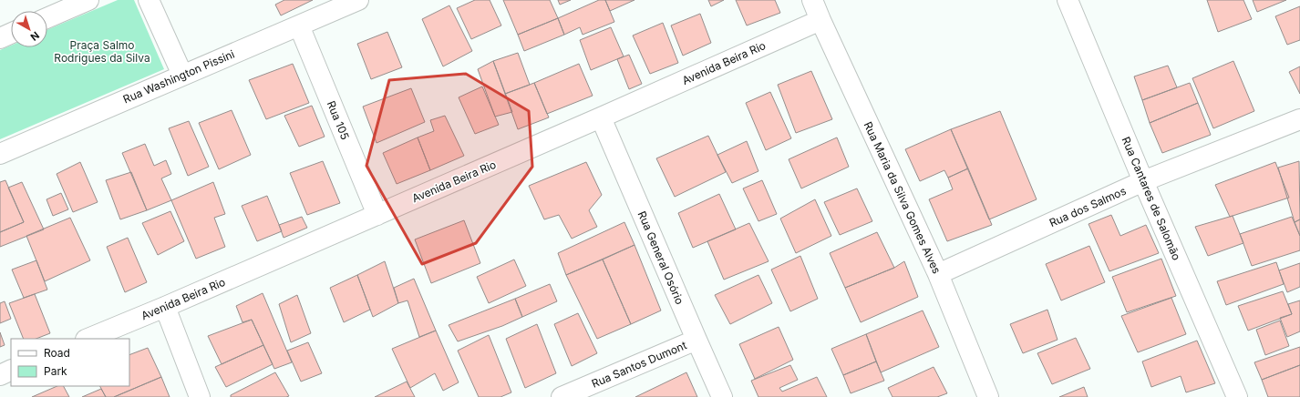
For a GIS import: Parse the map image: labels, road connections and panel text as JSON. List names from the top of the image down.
{
  "streets": {
    "street": [
      "Avenida Beira Rio",
      "Rua Washington Pissini",
      "Rua 105",
      "Rua Maria da Silva Gomes Alves",
      "Rua Cantares de Salomão",
      "Rua dos Salmos",
      "Rua General Osório",
      "Rua Santos Dumont"
    ]
  },
  "crossings": [
    ["Avenida Beira Rio", "Rua 105"],
    ["Avenida Beira Rio", "Rua Maria da Silva Gomes Alves"],
    ["Avenida Beira Rio", "Rua General Osório"],
    ["Rua Washington Pissini", "Rua 105"],
    ["Rua Maria da Silva Gomes Alves", "Rua dos Salmos"],
    ["Rua Cantares de Salomão", "Rua dos Salmos"],
    ["Rua General Osório", "Rua Santos Dumont"]
  ],
  "parks": ["Praça Salmo Rodrigues da Silva"],
  "legend": ["Road", "Park"],
  "north": "bottom right"
}
